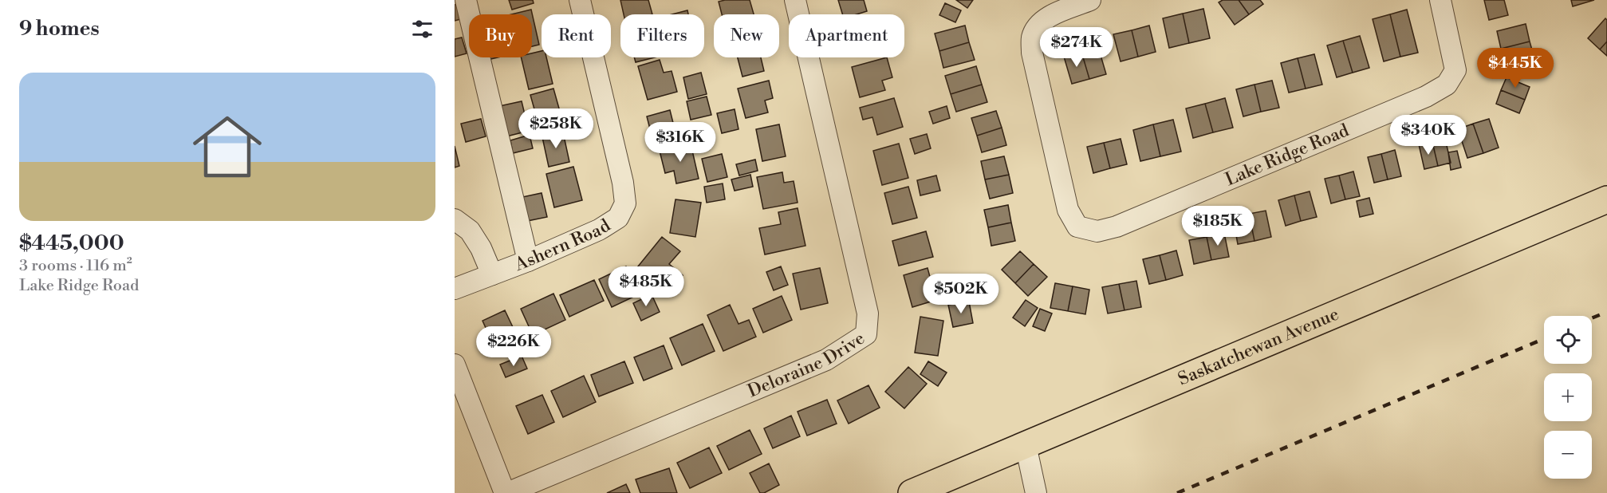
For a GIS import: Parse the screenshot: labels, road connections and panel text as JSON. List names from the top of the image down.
{
  "streets": {
    "main road": ["Saskatchewan Avenue"],
    "street": ["Lake Ridge Road", "Ashern Road", "Deloraine Drive"]
  },
  "page": {
    "heading": "9 homes",
    "chip": [
      "Buy",
      "Rent",
      "Filters",
      "New",
      "Apartment"
    ],
    "price": [
      "$274K",
      "$445K",
      "$258K",
      "$340K",
      "$316K",
      "$185K",
      "$485K",
      "$502K",
      "$226K"
    ],
    "list": [
      {
        "name": "$445,000",
        "note": "3 rooms · 116 m² · Lake Ridge Road"
      }
    ],
    "map_buttons": ["+", "−"]
  }
}
